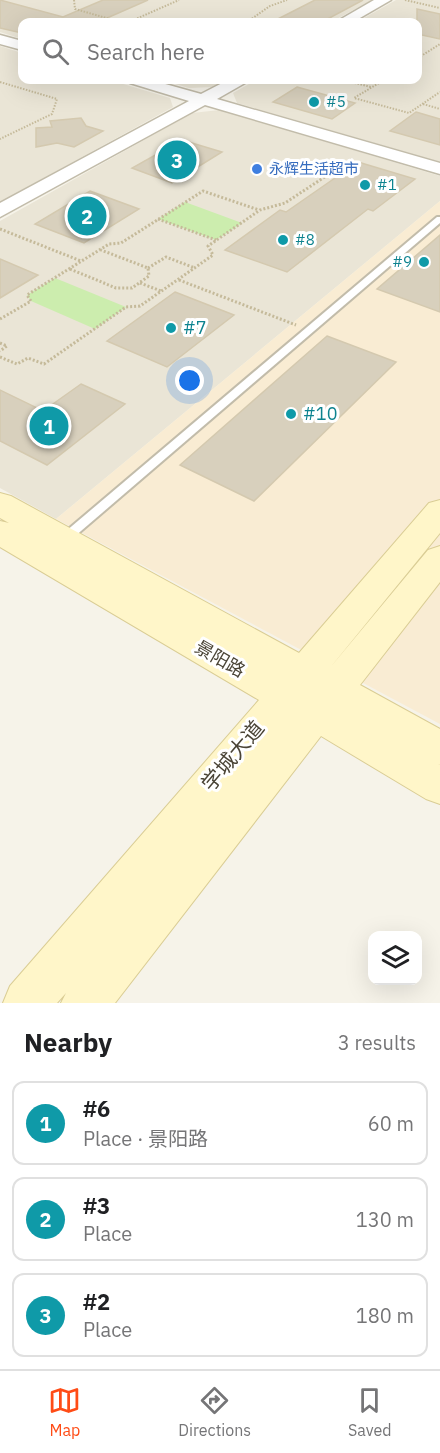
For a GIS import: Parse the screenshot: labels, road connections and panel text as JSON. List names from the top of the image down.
{
  "streets": {
    "main road": ["景阳路", "学城大道"]
  },
  "crossings": [
    ["景阳路", "学城大道"]
  ],
  "places": [
    "#5",
    "永辉生活超市",
    "#1",
    "#8",
    "#9",
    "#7",
    "#10"
  ],
  "page": {
    "search": "Search here",
    "pins": ["3", "2", "1"],
    "heading": ["Nearby", "3 results"],
    "list": [
      {
        "mark": "1",
        "name": "#6",
        "note": "Place · 景阳路",
        "value": "60 m"
      },
      {
        "mark": "2",
        "name": "#3",
        "note": "Place",
        "value": "130 m"
      },
      {
        "mark": "3",
        "name": "#2",
        "note": "Place",
        "value": "180 m"
      }
    ],
    "nav": ["Map", "Directions", "Saved"]
  }
}
